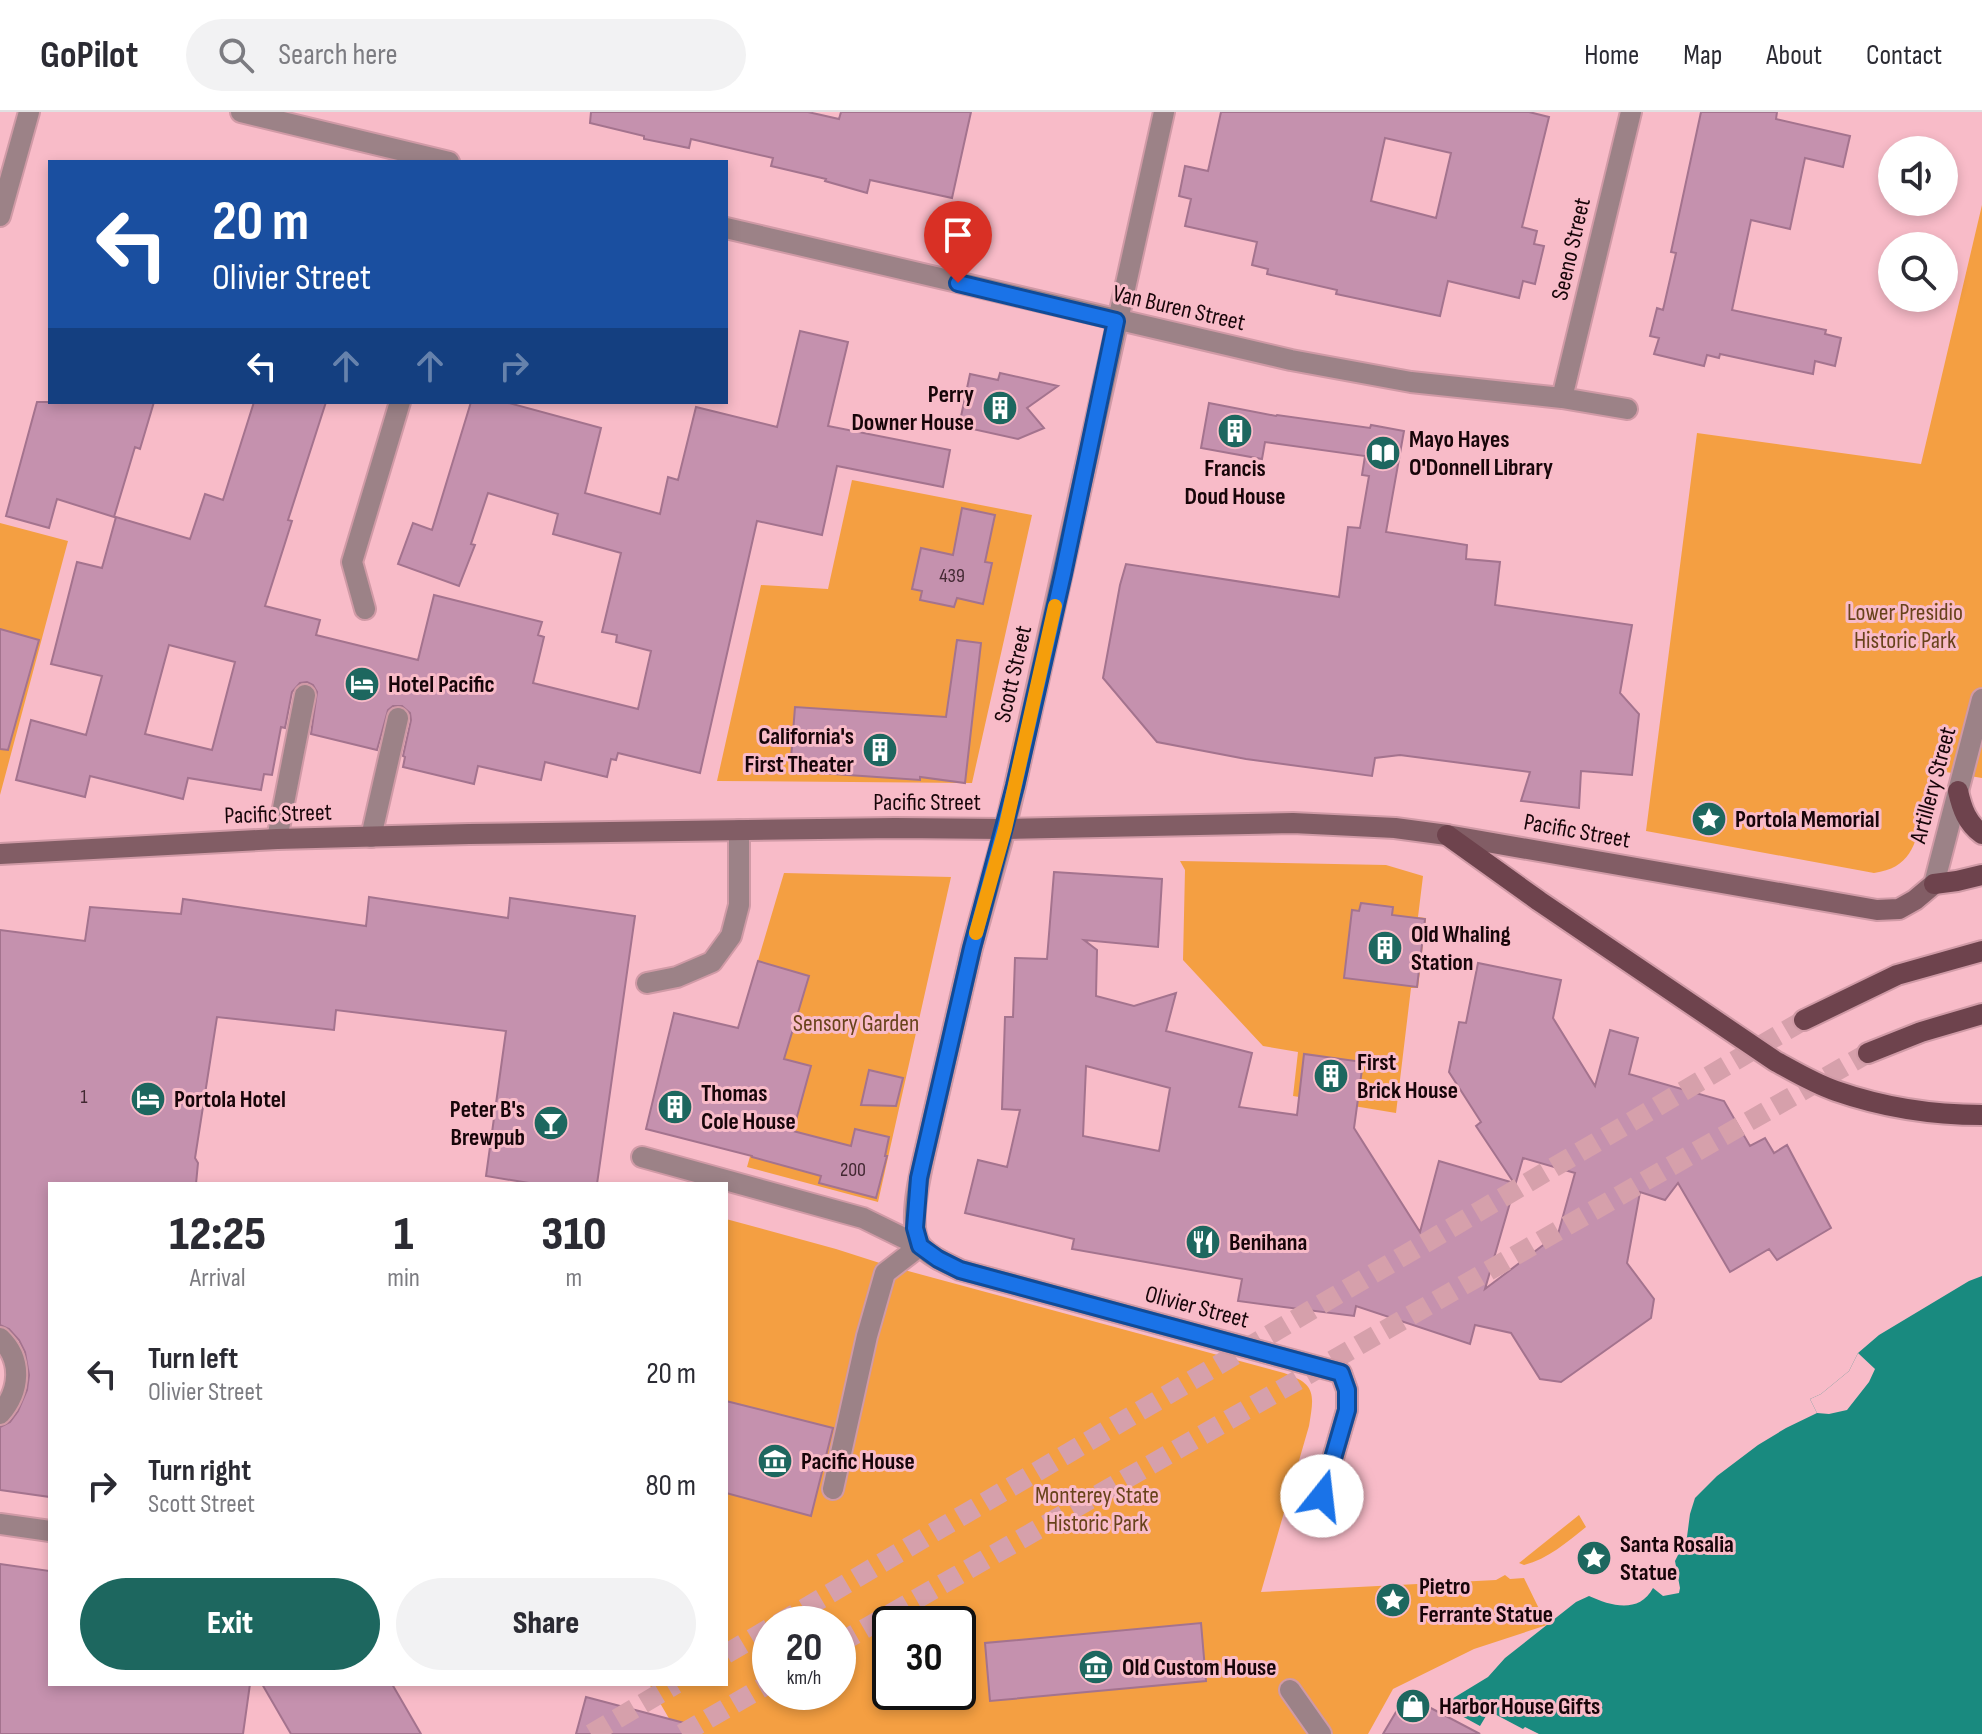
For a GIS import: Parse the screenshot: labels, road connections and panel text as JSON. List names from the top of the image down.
{
  "streets": {
    "main road": ["Pacific Street"],
    "street": [
      "Seeno Street",
      "Van Buren Street",
      "Scott Street",
      "Artillery Street",
      "Olivier Street"
    ]
  },
  "crossings": [
    ["Seeno Street", "Van Buren Street"],
    ["Van Buren Street", "Scott Street"],
    ["Scott Street", "Pacific Street"],
    ["Scott Street", "Olivier Street"],
    ["Artillery Street", "Pacific Street"]
  ],
  "parks": ["Lower Presidio Historic Park", "Sensory Garden", "Monterey State Historic Park"],
  "places": {
    "building": [
      "Perry Downer House",
      "Francis Doud House",
      "California's First Theater",
      "Old Whaling Station",
      "First Brick House",
      "Thomas Cole House"
    ],
    "library": ["Mayo Hayes O'Donnell Library"],
    "hotel": ["Hotel Pacific", "Portola Hotel"],
    "place": ["Portola Memorial", "Santa Rosalia Statue", "Pietro Ferrante Statue"],
    "bar": ["Peter B's Brewpub"],
    "restaurant": ["Benihana"],
    "museum": ["Pacific House", "Old Custom House"],
    "shop": ["Harbor House Gifts"]
  },
  "house_numbers": ["439", "1", "200"],
  "page": {
    "header": "GoPilot",
    "search": "Search here",
    "nav": [
      "Home",
      "Map",
      "About",
      "Contact"
    ],
    "turn": ["20 m", "Olivier Street"],
    "eta": [
      "12:25",
      "Arrival",
      "1",
      "min",
      "310",
      "m"
    ],
    "list": [
      {
        "name": "Turn left",
        "note": "Olivier Street",
        "value": "20 m"
      },
      {
        "name": "Turn right",
        "note": "Scott Street",
        "value": "80 m"
      }
    ],
    "buttons": ["Exit", "Share"],
    "speed": "20 km/h",
    "limit": "30"
  }
}
